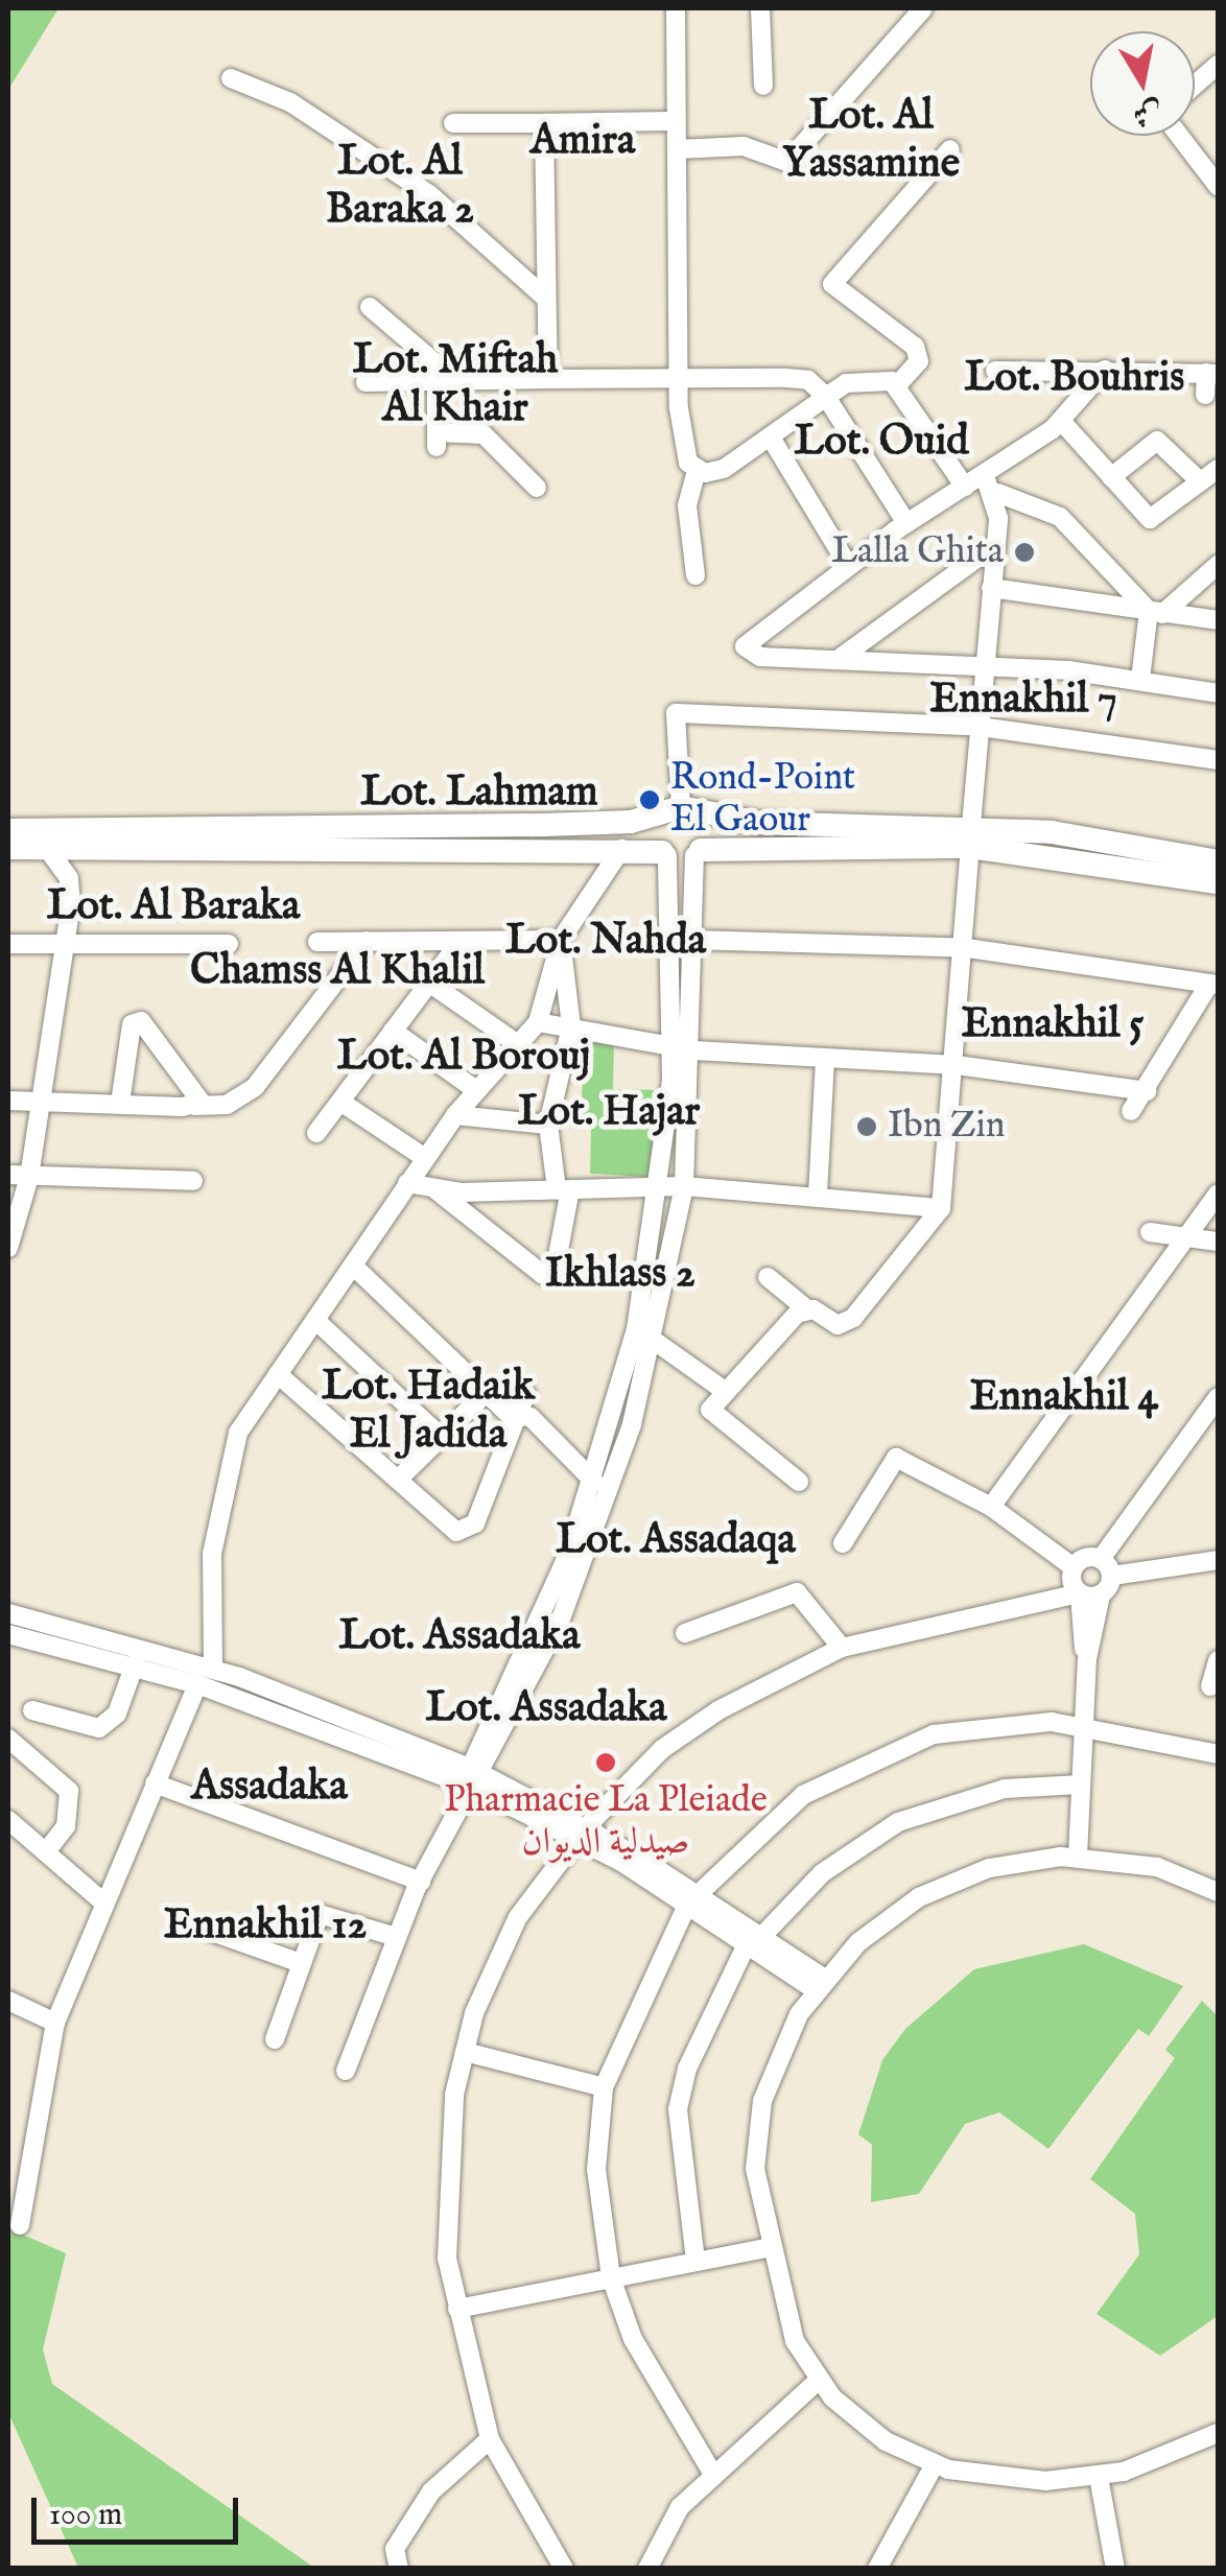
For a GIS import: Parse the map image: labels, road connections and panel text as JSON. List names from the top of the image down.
{
  "districts": [
    "Lot. Al Yassamine",
    "Amira",
    "Lot. Al Baraka 2",
    "Lot. Miftah Al Khair",
    "Lot. Bouhris",
    "Lot. Ouid",
    "Ennakhil 7",
    "Lot. Lahmam",
    "Lot. Al Baraka",
    "Lot. Nahda",
    "Chamss Al Khalil",
    "Ennakhil 5",
    "Lot. Al Borouj",
    "Lot. Hajar",
    "Ikhlass 2",
    "Lot. Hadaik El Jadida",
    "Ennakhil 4",
    "Lot. Assadaqa",
    "Lot. Assadaka",
    "Lot. Assadaka",
    "Assadaka",
    "Ennakhil 12"
  ],
  "places": [
    "Lalla Ghita",
    "Rond-Point El Gaour",
    "Ibn Zin",
    "Pharmacie La Pleiade صيدلية الديوان"
  ],
  "scale_bar": "100 m",
  "north": "bottom"
}
